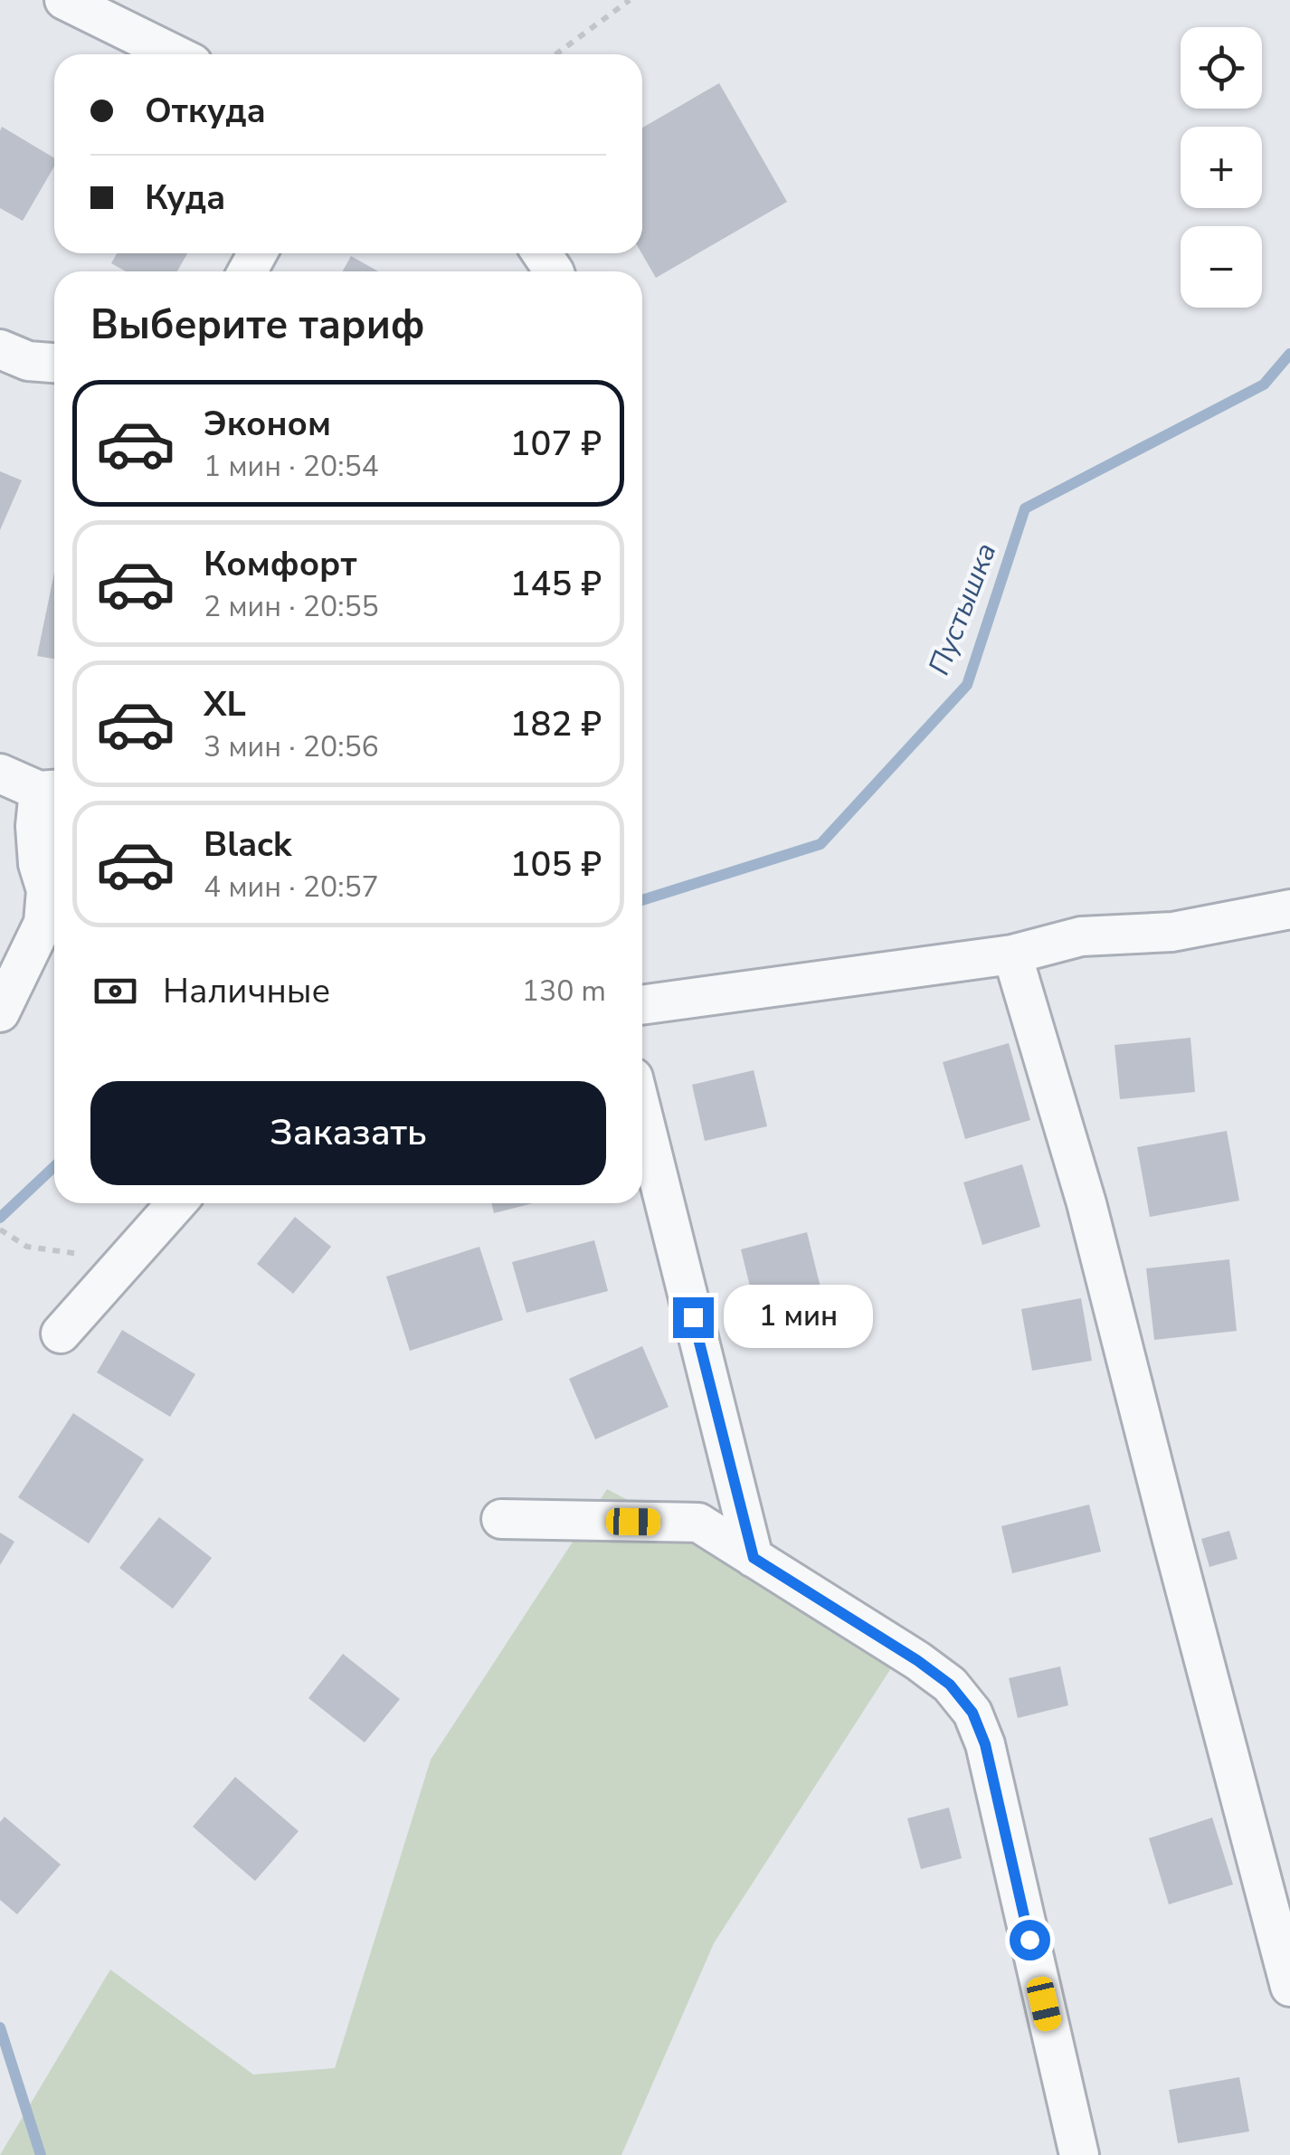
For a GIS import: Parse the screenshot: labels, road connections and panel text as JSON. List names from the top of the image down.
{
  "water": ["Пустышка"],
  "page": {
    "map_buttons": ["+", "−"],
    "banner": ["Откуда", "Куда"],
    "heading": "Выберите тариф",
    "list": [
      {
        "name": "Эконом",
        "note": "1 мин · 20:54",
        "value": "107 ₽"
      },
      {
        "name": "Комфорт",
        "note": "2 мин · 20:55",
        "value": "145 ₽"
      },
      {
        "name": "XL",
        "note": "3 мин · 20:56",
        "value": "182 ₽"
      },
      {
        "name": "Black",
        "note": "4 мин · 20:57",
        "value": "105 ₽"
      }
    ],
    "pay": ["Наличные", "130 m"],
    "buttons": "Заказать",
    "bubble": "1 мин"
  }
}
